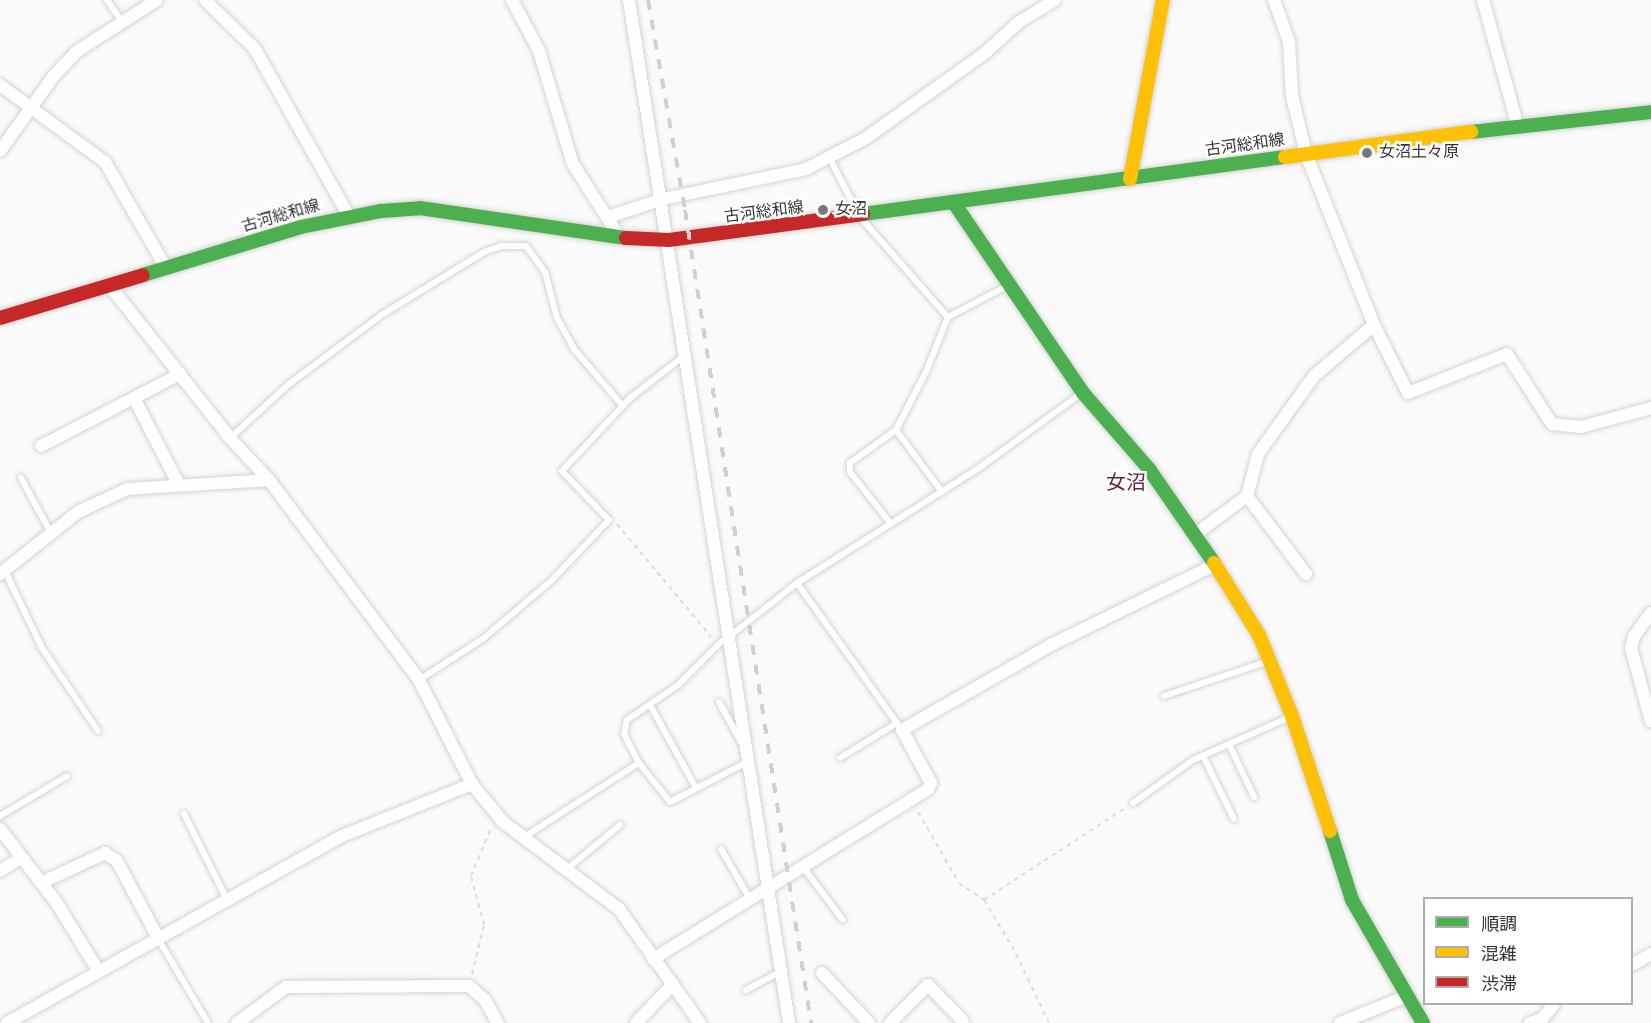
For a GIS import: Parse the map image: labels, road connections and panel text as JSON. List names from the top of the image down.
{
  "streets": {
    "main road": ["古河総和線"]
  },
  "districts": ["女沼"],
  "places": ["女沼土々原", "女沼"],
  "legend": ["順調", "混雑", "渋滞"]
}
